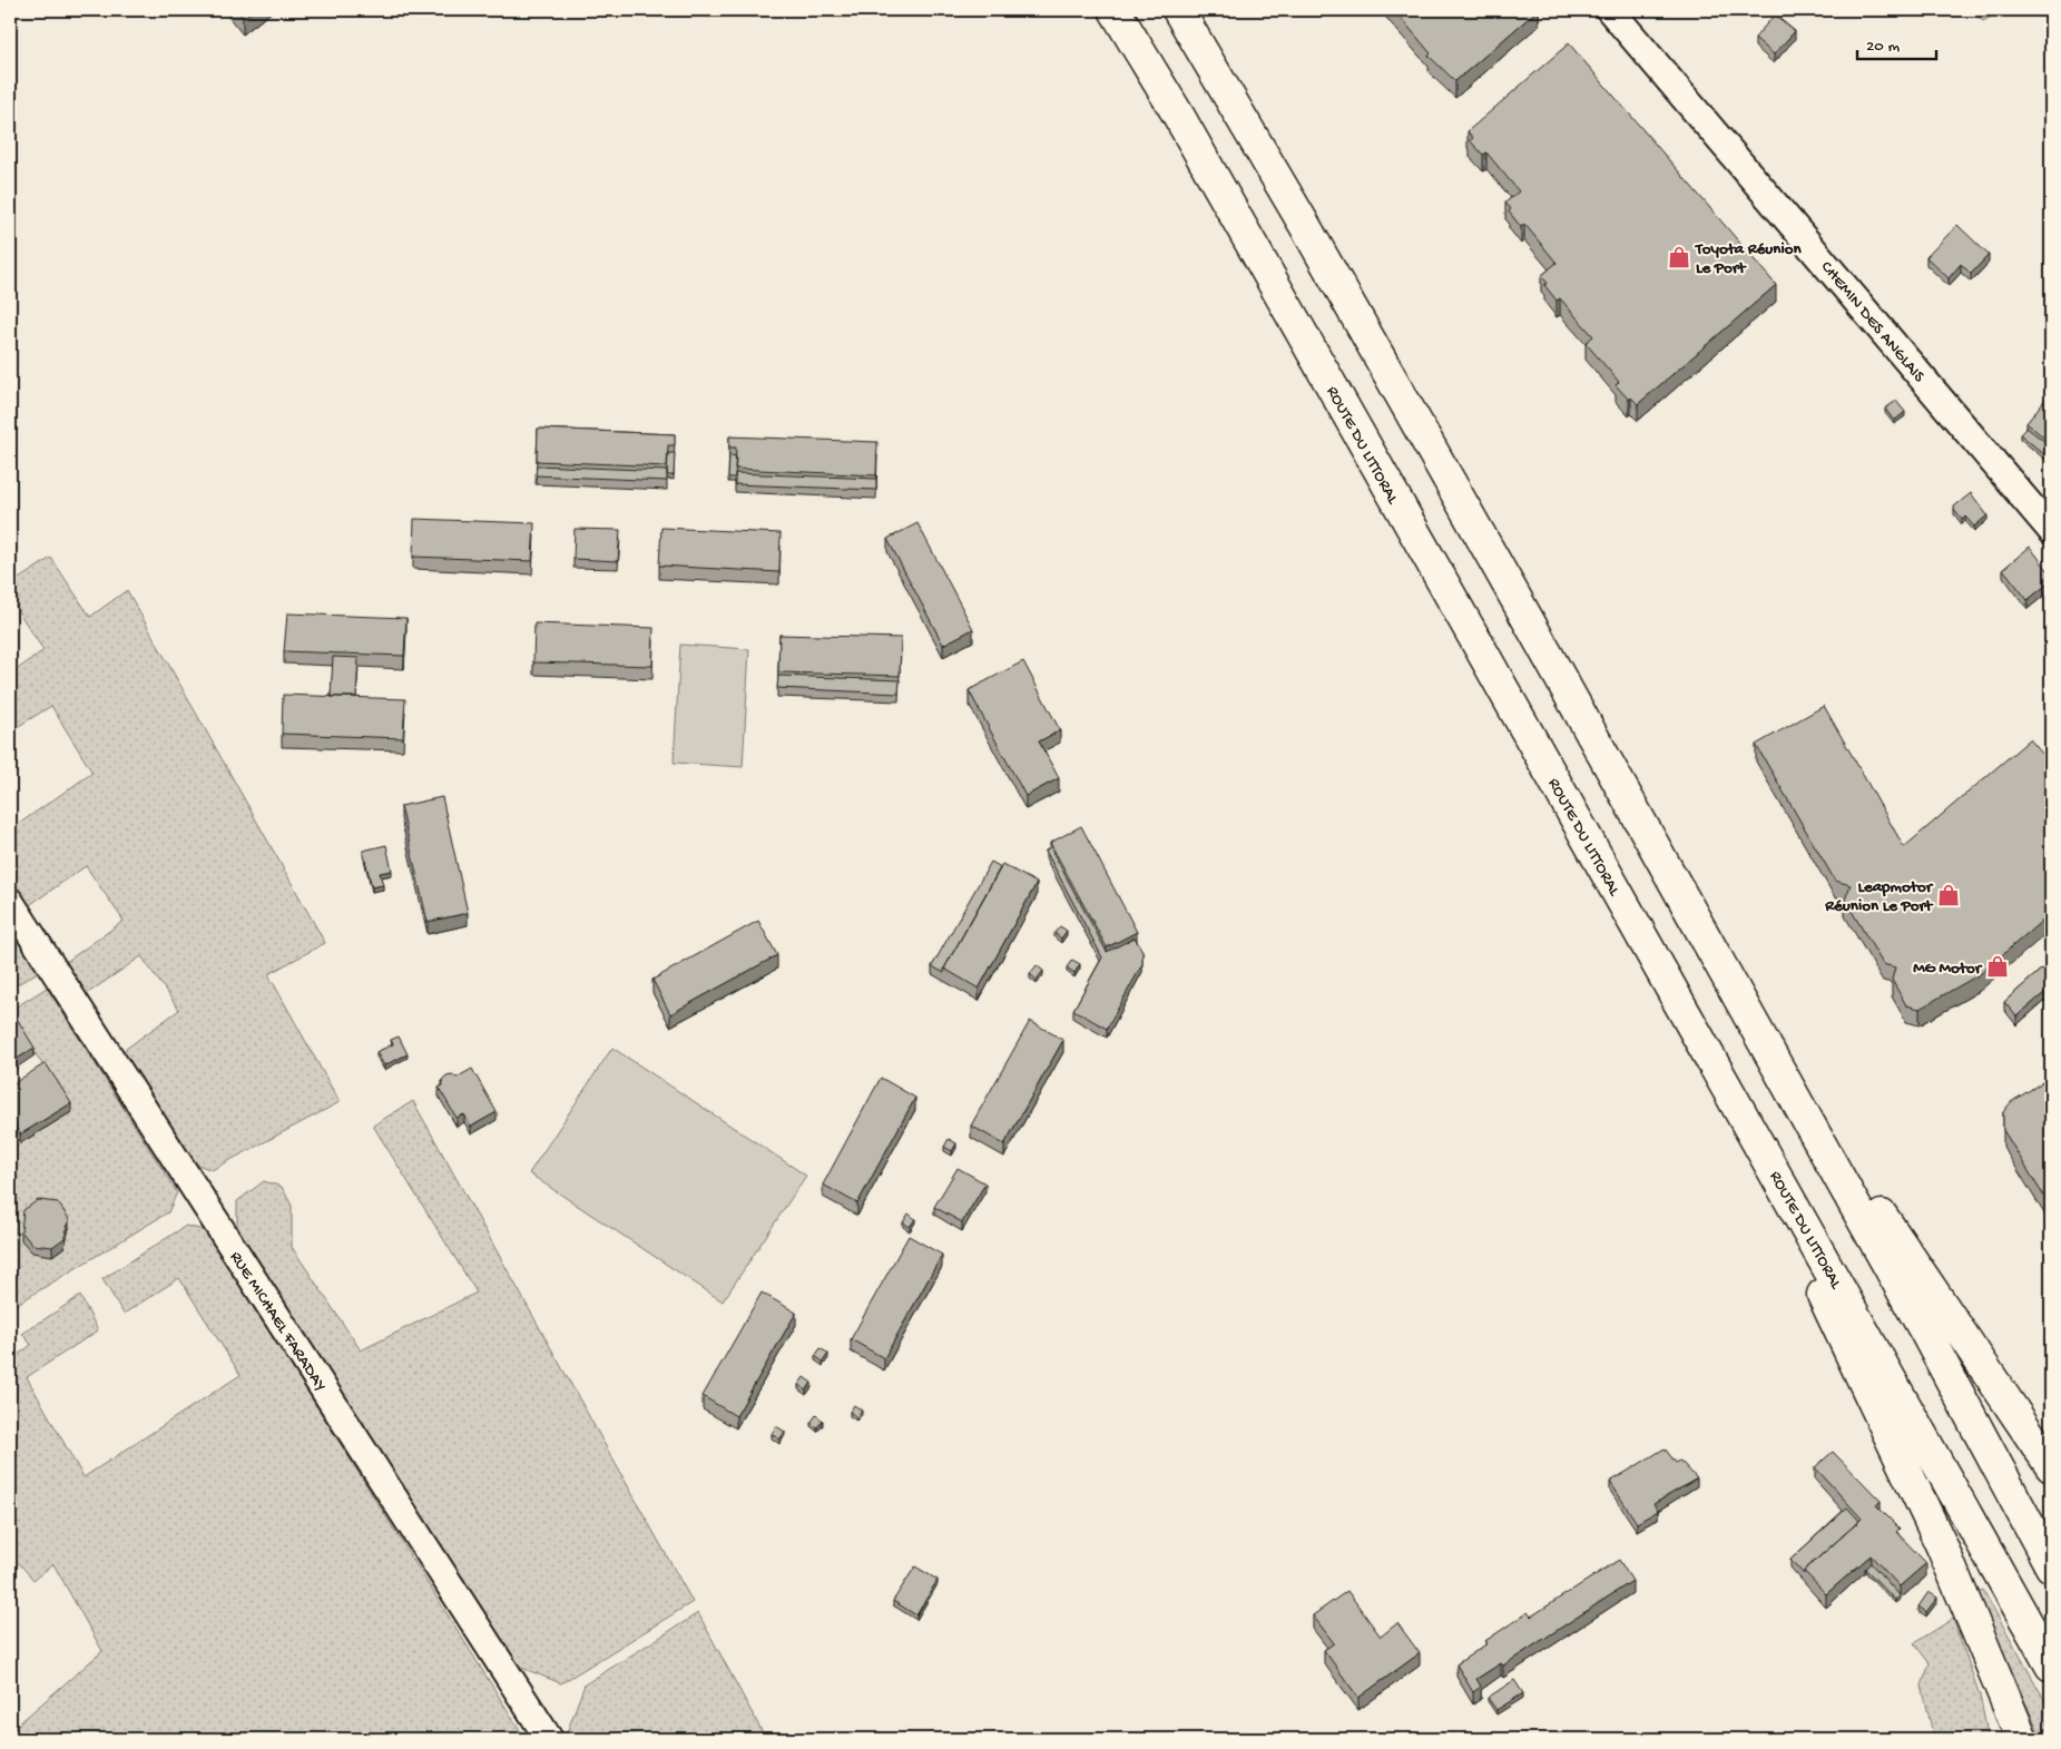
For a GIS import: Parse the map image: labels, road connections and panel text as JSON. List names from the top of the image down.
{
  "streets": {
    "highway": ["ROUTE DU LITTORAL"],
    "street": ["CHEMIN DES ANGLAIS", "RUE MICHAEL FARADAY"]
  },
  "places": {
    "shop": ["Toyota Réunion Le Port", "Leapmotor Réunion Le Port", "MG Motor"]
  },
  "scale_bar": "20 m"
}
